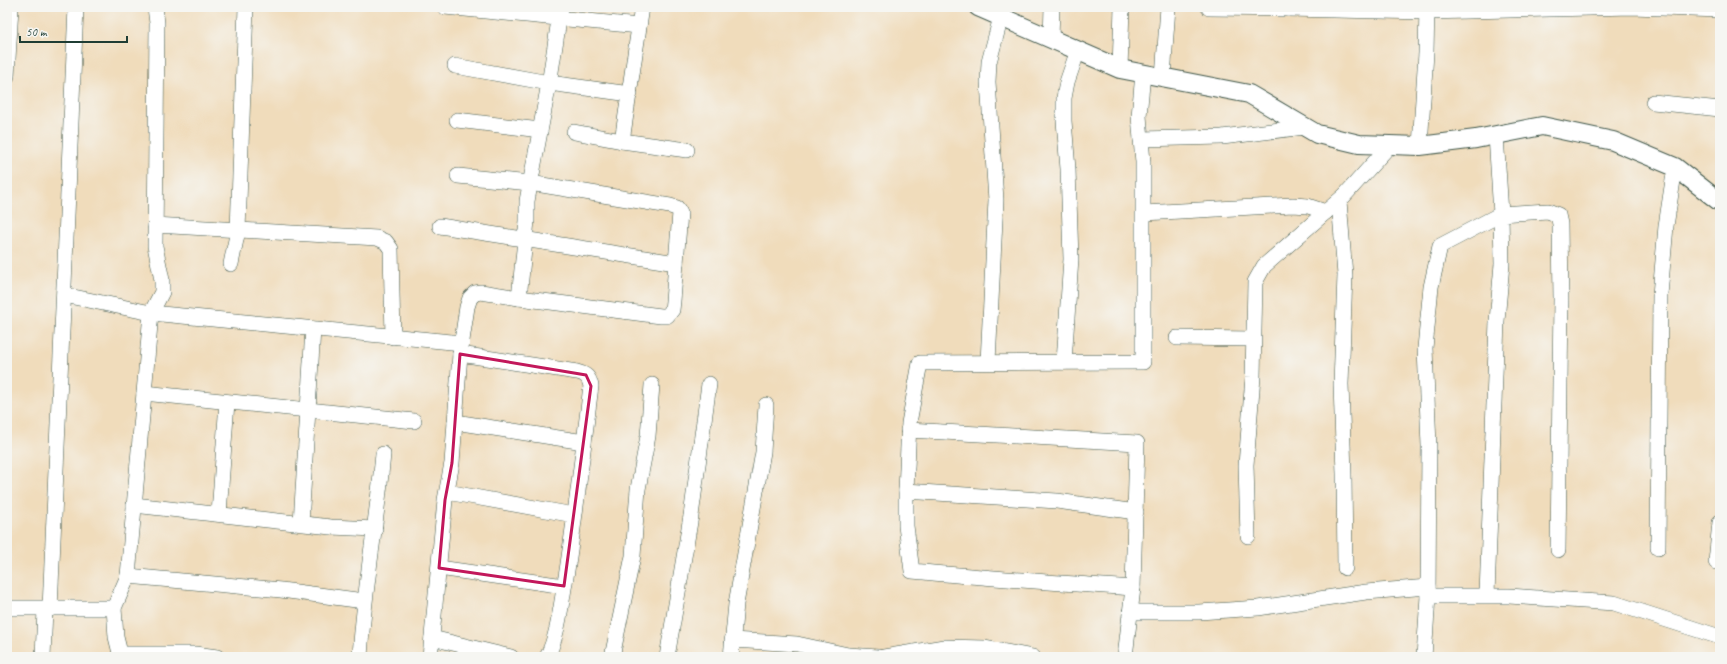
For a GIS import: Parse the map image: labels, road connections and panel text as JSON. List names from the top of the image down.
{
  "scale_bar": "50 m"
}
